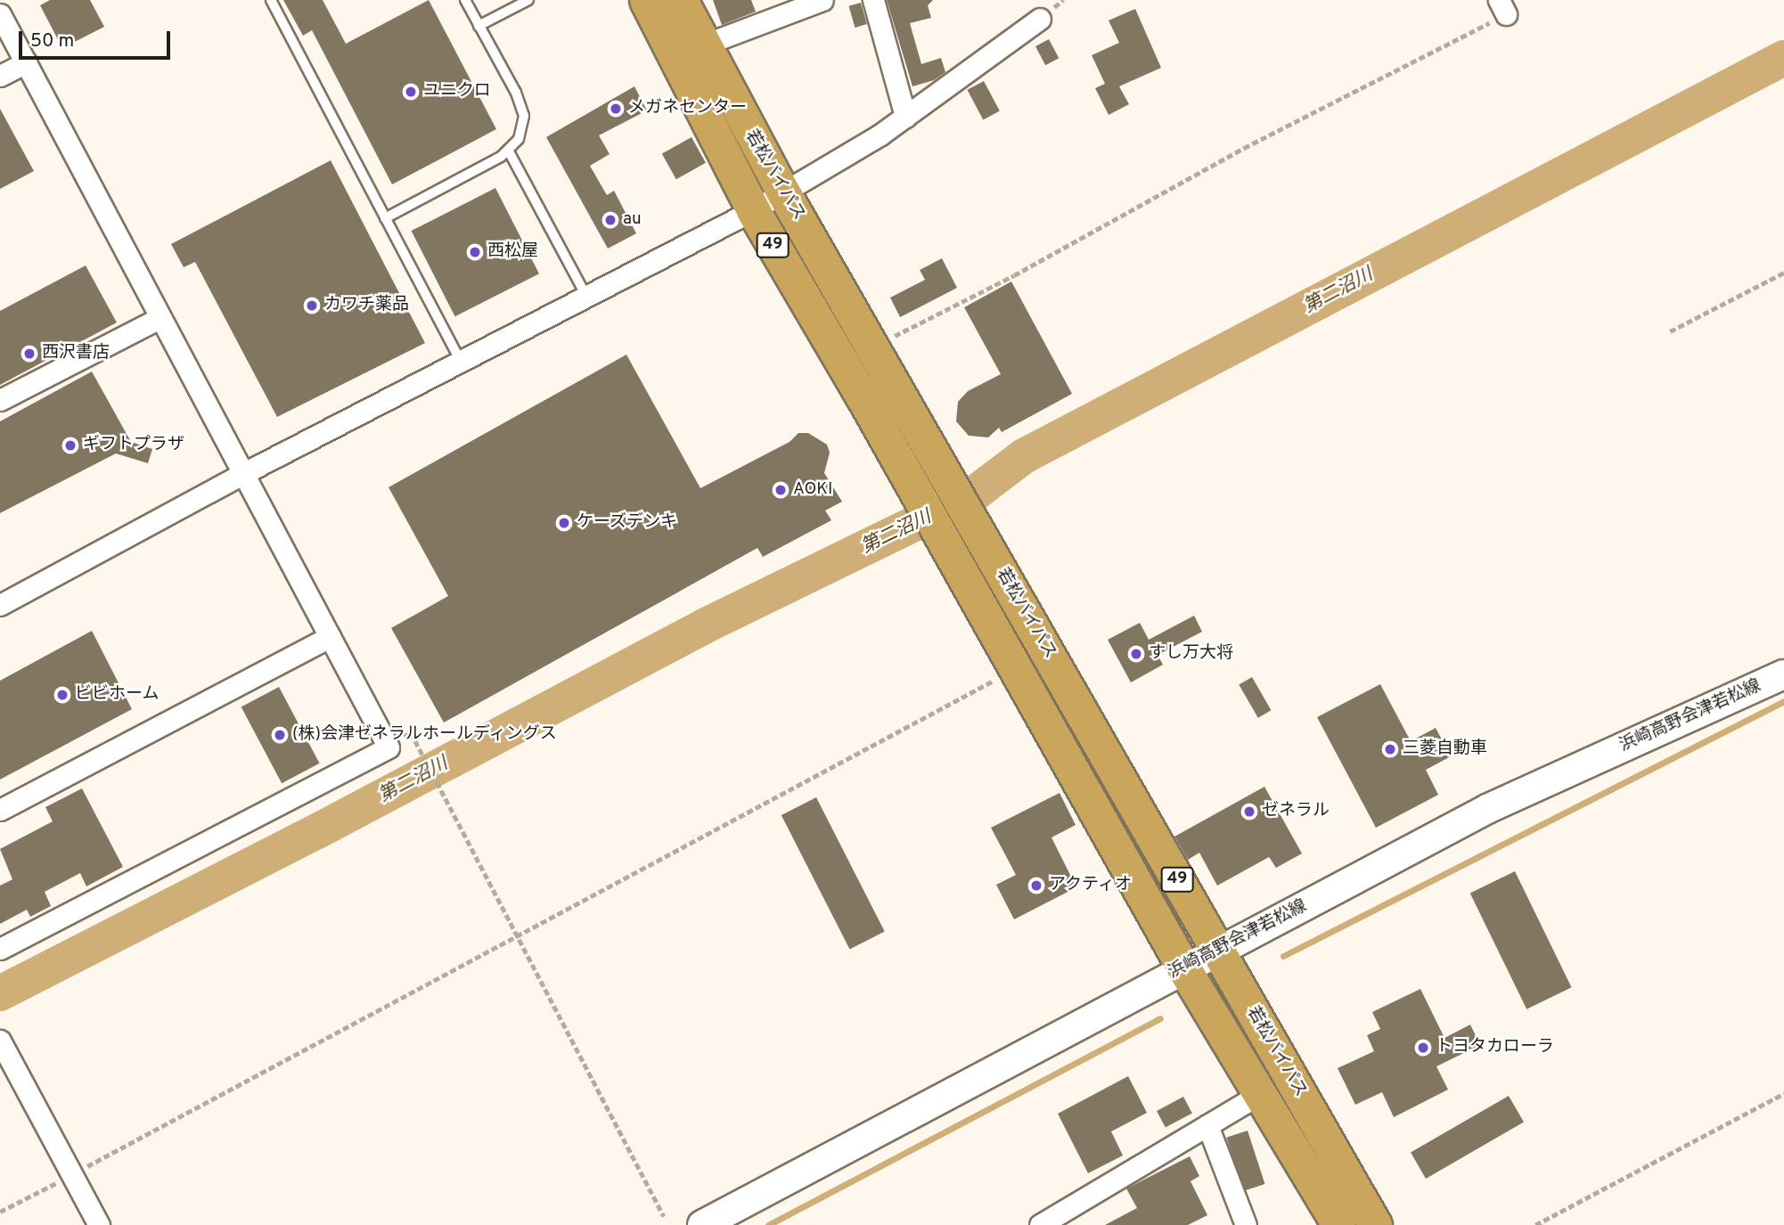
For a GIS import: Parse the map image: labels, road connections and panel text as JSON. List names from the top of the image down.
{
  "streets": {
    "highway": ["若松バイパス", "49"],
    "main road": ["浜崎高野会津若松線"]
  },
  "crossings": [
    ["若松バイパス", "浜崎高野会津若松線"]
  ],
  "water": ["第二沼川"],
  "places": [
    "ユニクロ",
    "メガネセンター",
    "au",
    "西松屋",
    "カワチ薬品",
    "西沢書店",
    "ギフトプラザ",
    "AOKI",
    "ケーズデンキ",
    "すし万大将",
    "ビビホーム",
    "(株)会津ゼネラルホールディングス",
    "三菱自動車",
    "ゼネラル",
    "アクティオ",
    "トヨタカローラ"
  ],
  "scale_bar": "50 m"
}
